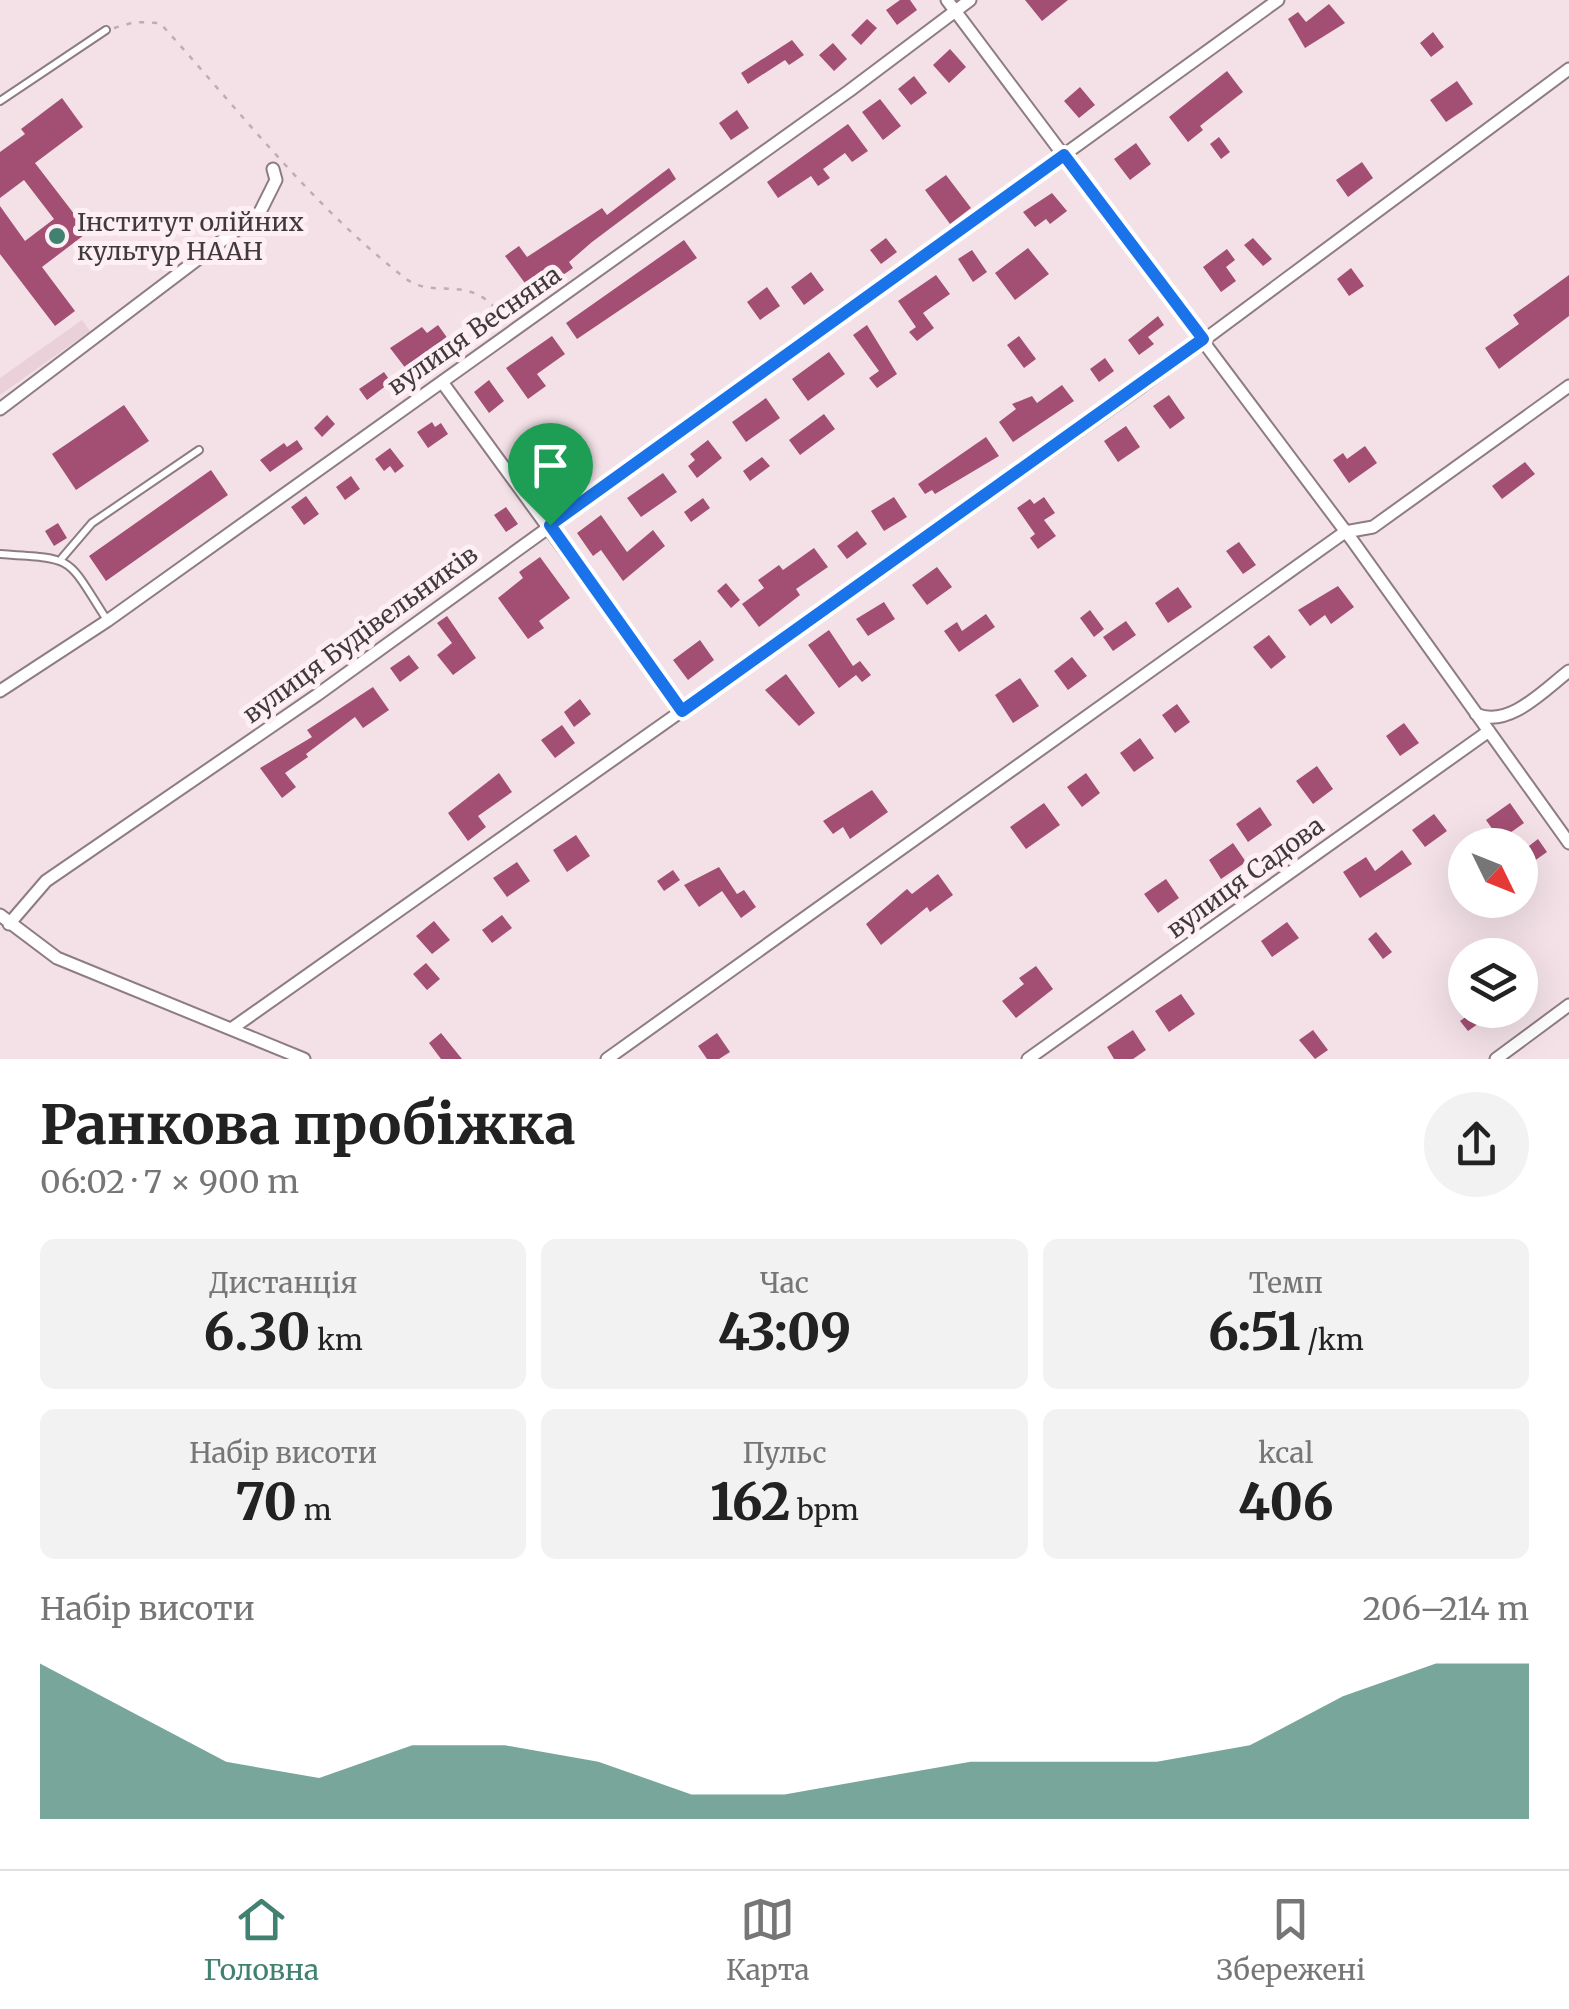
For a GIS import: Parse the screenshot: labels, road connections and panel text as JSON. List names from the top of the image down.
{
  "streets": {
    "street": ["вулиця Весняна", "вулиця Будівельників", "вулиця Садова"]
  },
  "places": ["Інститут олійних культур НААН"],
  "north": "bottom right",
  "page": {
    "heading": ["Ранкова пробіжка", "06:02 · 7 × 900 m"],
    "stats": [
      ["Дистанція", "6.30 km"],
      ["Час", "43:09"],
      ["Темп", "6:51 /km"],
      ["Набір висоти", "70 m"],
      ["Пульс", "162 bpm"],
      ["kcal", "406"]
    ],
    "chart": ["Набір висоти", "206–214 m"],
    "tabs": ["Головна", "Карта", "Збережені"]
  }
}
